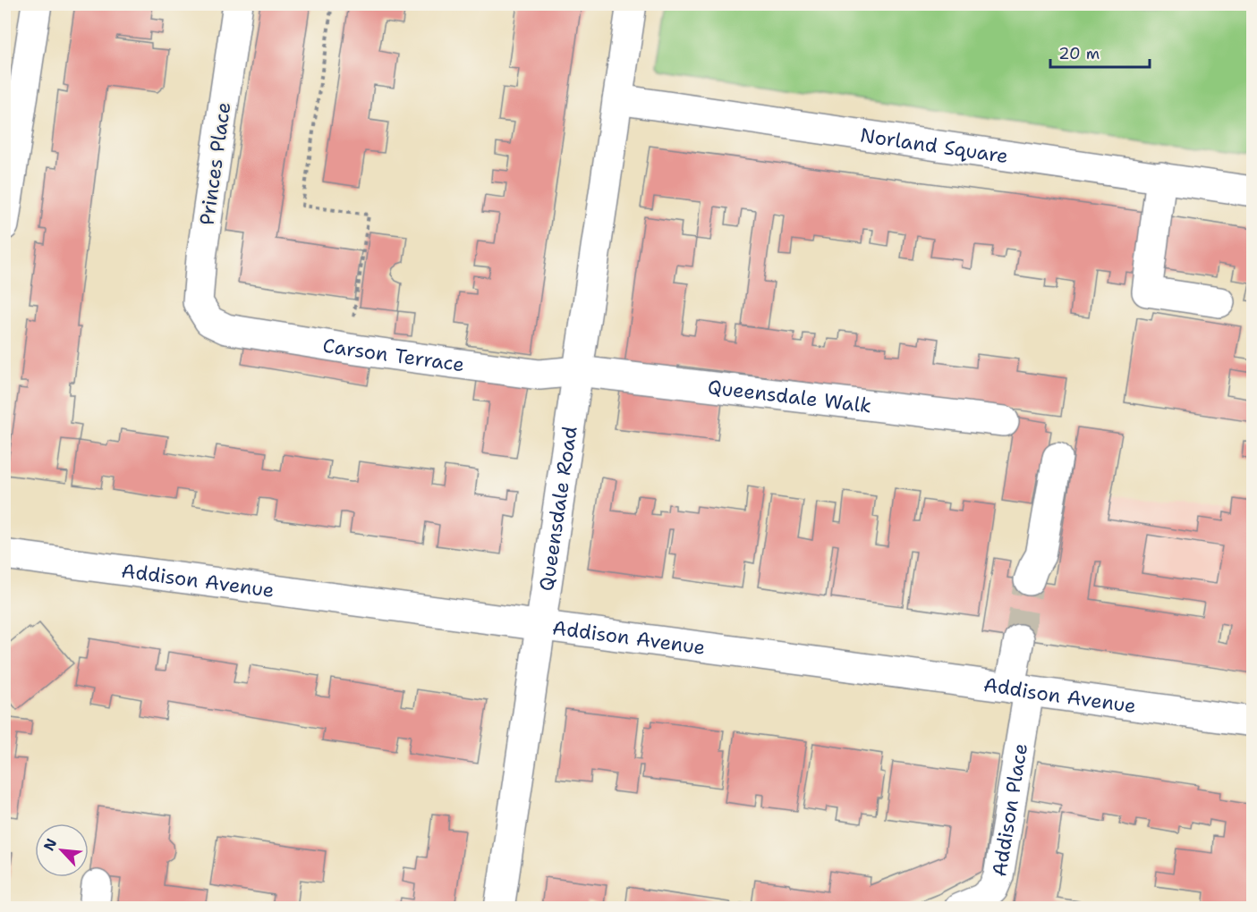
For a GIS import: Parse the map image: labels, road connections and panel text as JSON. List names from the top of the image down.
{
  "streets": {
    "street": [
      "Norland Square",
      "Princes Place",
      "Carson Terrace",
      "Queensdale Walk",
      "Queensdale Road",
      "Addison Avenue",
      "Addison Place"
    ]
  },
  "crossings": [
    ["Norland Square", "Queensdale Road"],
    ["Princes Place", "Carson Terrace"],
    ["Carson Terrace", "Queensdale Walk"],
    ["Carson Terrace", "Queensdale Road"],
    ["Queensdale Walk", "Queensdale Road"],
    ["Queensdale Road", "Addison Avenue"],
    ["Addison Avenue", "Addison Place"]
  ],
  "scale_bar": "20 m",
  "north": "top left"
}
